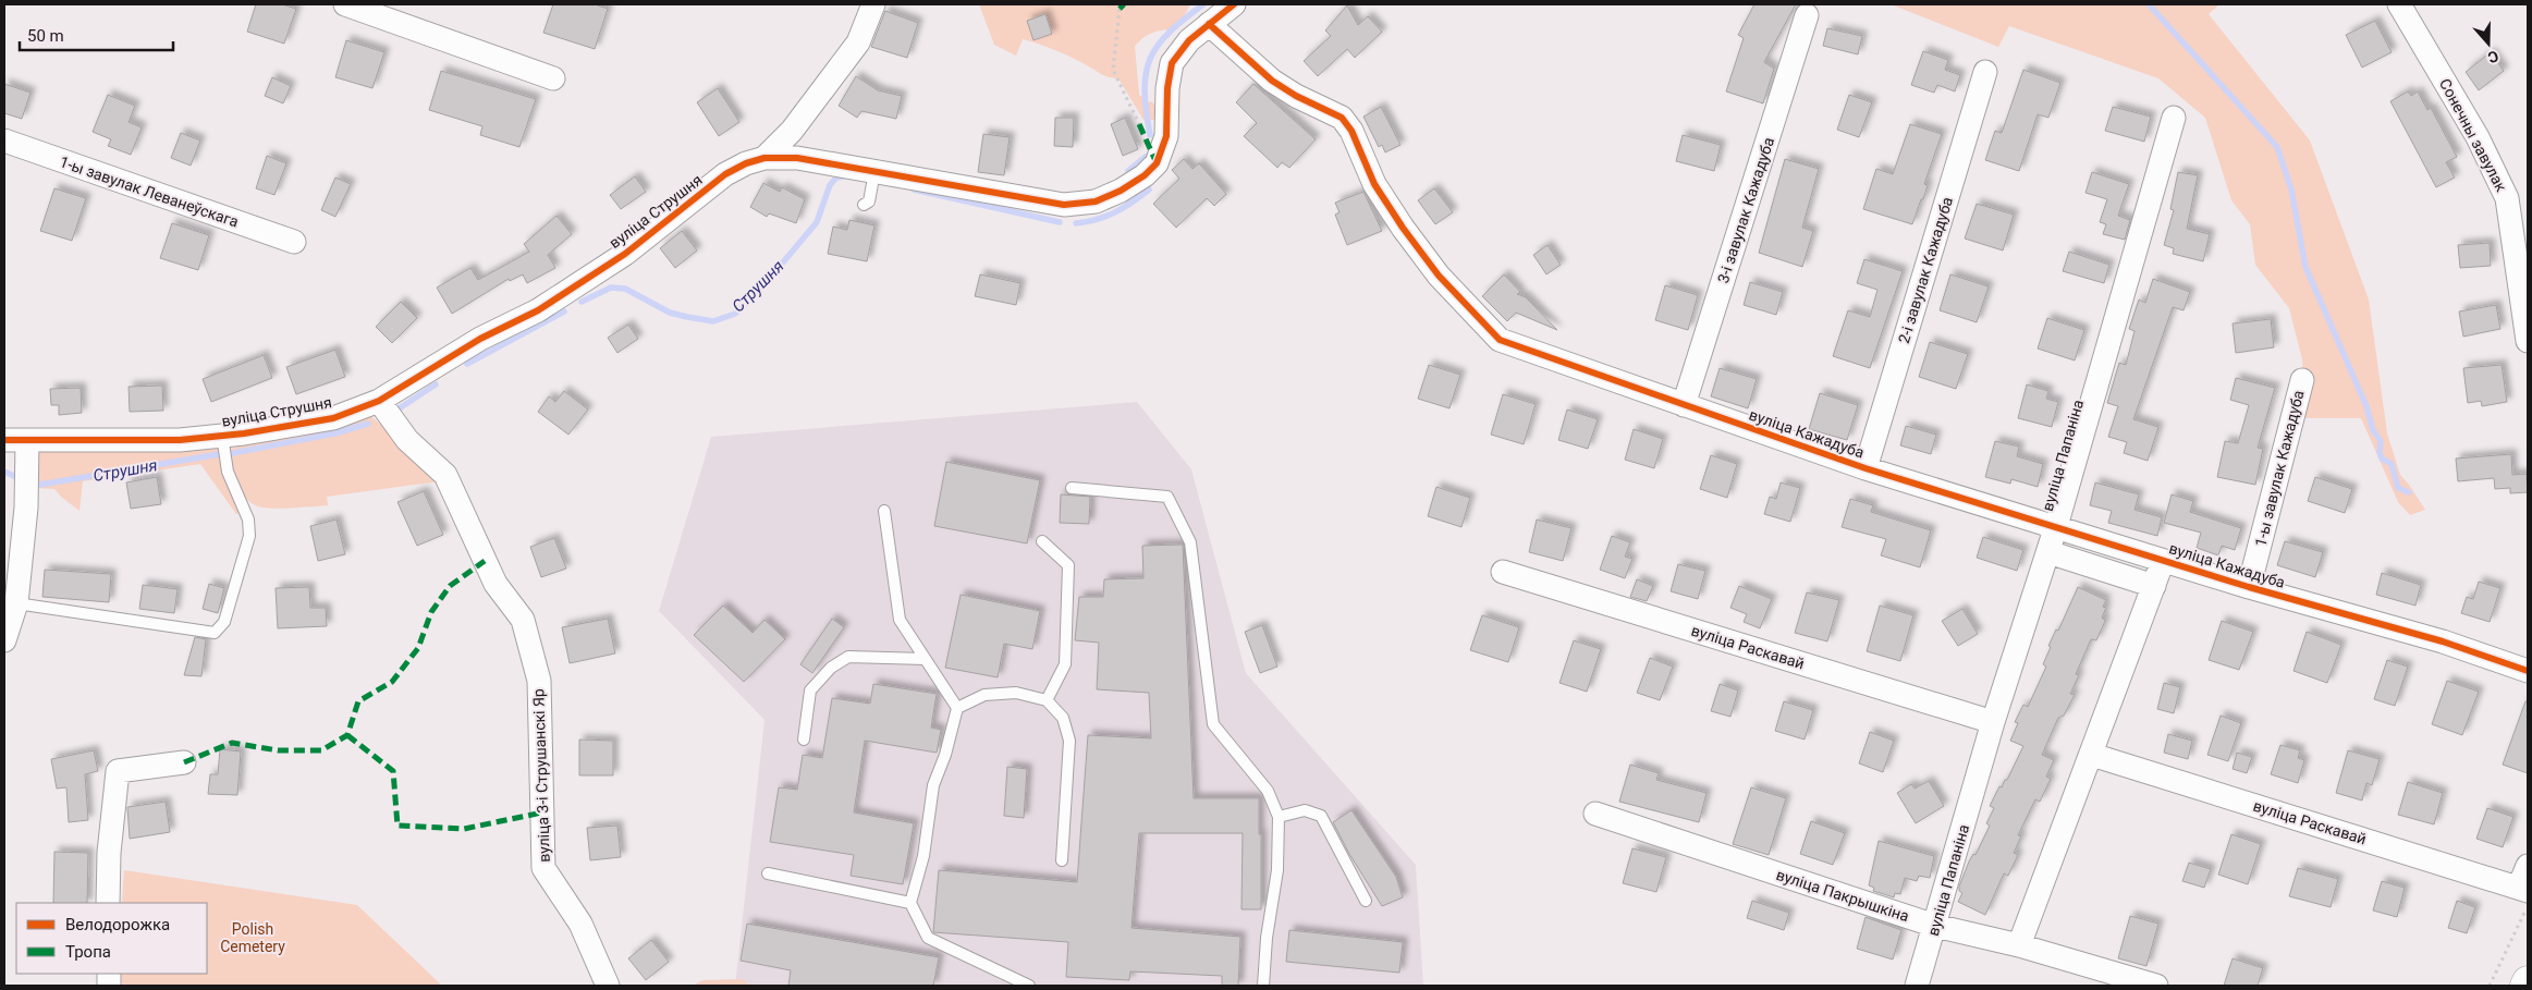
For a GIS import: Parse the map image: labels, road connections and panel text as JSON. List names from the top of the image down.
{
  "streets": {
    "street": [
      "Сонечны завулак",
      "1-ы завулак Леванеўскага",
      "3-і завулак Кажадуба",
      "вуліца Струшня",
      "2-і завулак Кажадуба",
      "вуліца Кажадуба",
      "вуліца Папаніна",
      "1-ы завулак Кажадуба",
      "вуліца Раскавай",
      "вуліца 3-і Струшанскі Яр",
      "вуліца Пакрышкіна"
    ]
  },
  "crossings": [
    ["3-і завулак Кажадуба", "вуліца Кажадуба"],
    ["вуліца Струшня", "вуліца Кажадуба"],
    ["вуліца Струшня", "вуліца 3-і Струшанскі Яр"],
    ["2-і завулак Кажадуба", "вуліца Кажадуба"],
    ["вуліца Кажадуба", "вуліца Папаніна"],
    ["вуліца Кажадуба", "1-ы завулак Кажадуба"],
    ["вуліца Папаніна", "вуліца Раскавай"],
    ["вуліца Папаніна", "вуліца Пакрышкіна"]
  ],
  "water": ["Струшня"],
  "parks": ["Polish Cemetery"],
  "legend": ["Велодорожка", "Тропа"],
  "scale_bar": "50 m",
  "north": "bottom"
}
